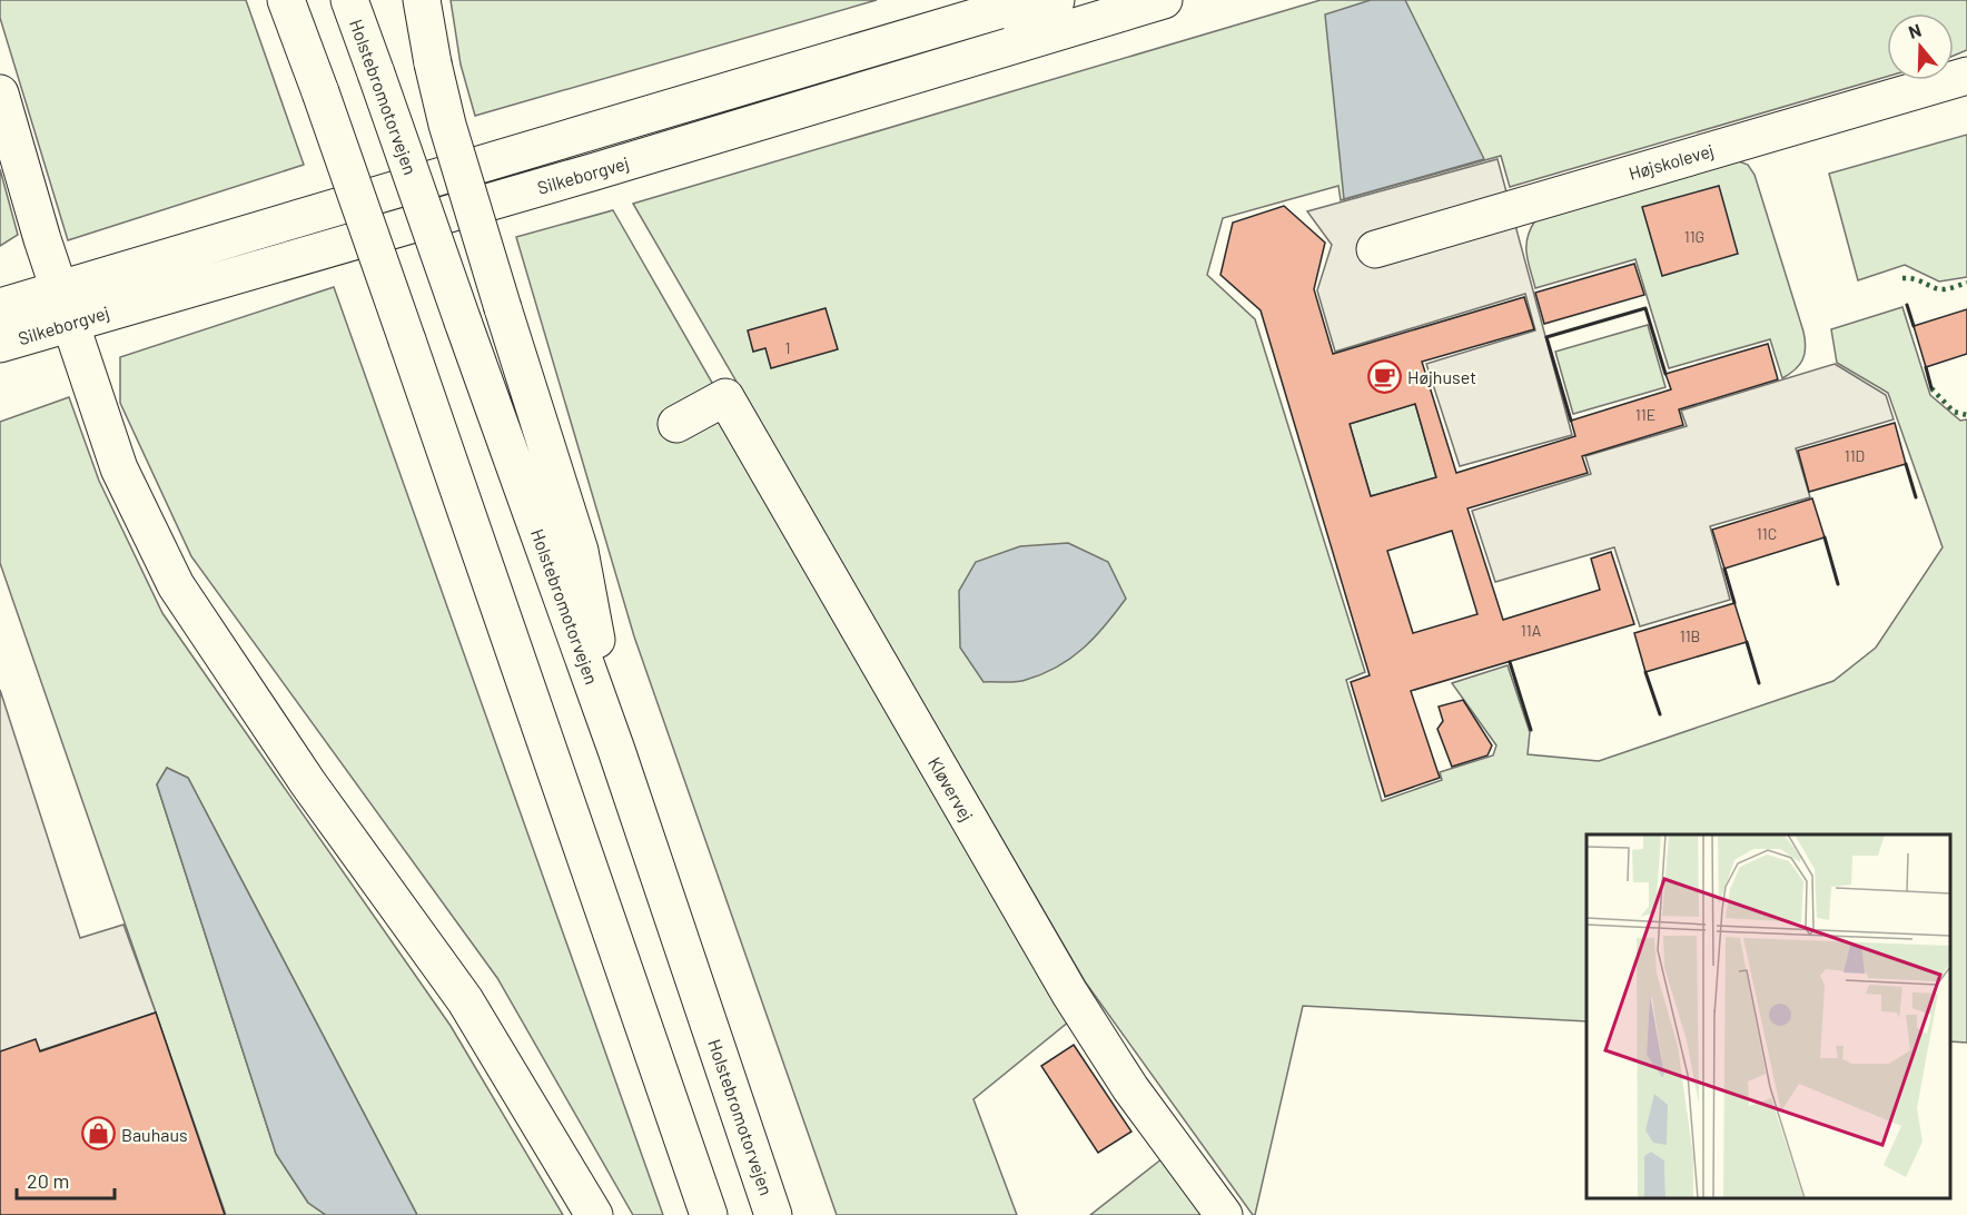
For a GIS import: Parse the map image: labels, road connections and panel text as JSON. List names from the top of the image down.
{
  "streets": {
    "main road": [
      "Holstebromotorvejen",
      "Højskolevej",
      "Silkeborgvej",
      "Kløvervej"
    ]
  },
  "places": {
    "cafe": ["Højhuset"],
    "shop": ["Bauhaus"]
  },
  "house_numbers": [
    "11G",
    "1",
    "11E",
    "11D",
    "11C",
    "11A",
    "11B"
  ],
  "scale_bar": "20 m",
  "north": "top"
}
